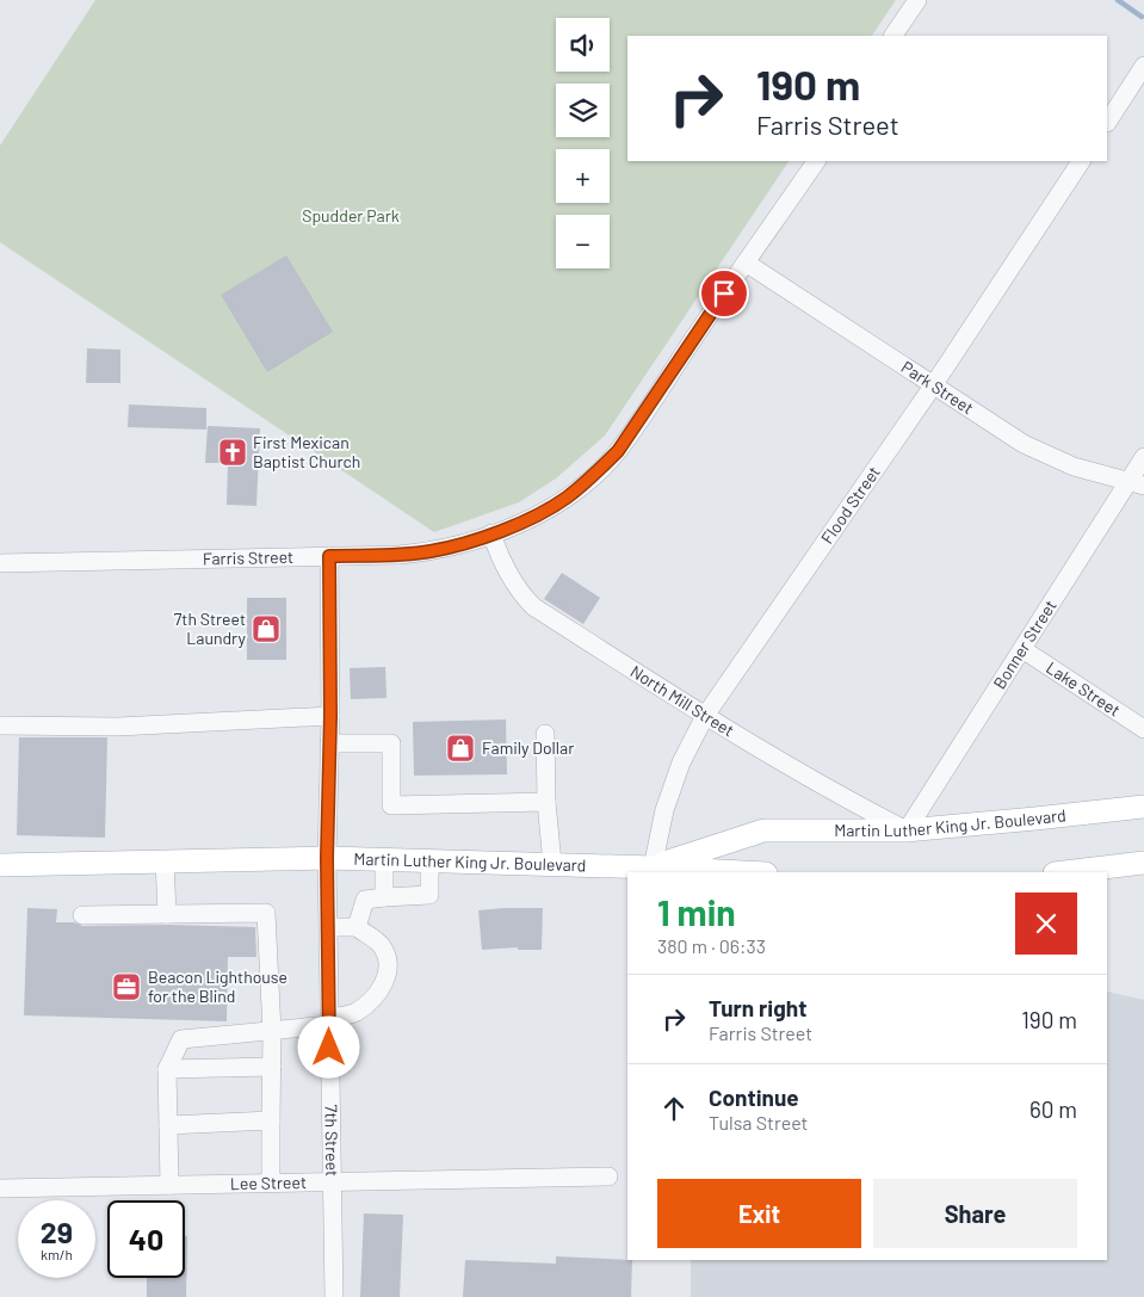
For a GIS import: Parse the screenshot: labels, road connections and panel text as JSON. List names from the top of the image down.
{
  "streets": {
    "main road": ["Martin Luther King Jr. Boulevard"],
    "street": [
      "Park Street",
      "Flood Street",
      "Farris Street",
      "Bonner Street",
      "Lake Street",
      "North Mill Street",
      "7th Street",
      "Lee Street"
    ]
  },
  "crossings": [
    ["Park Street", "Flood Street"],
    ["Park Street", "Farris Street"],
    ["Park Street", "Bonner Street"],
    ["Flood Street", "North Mill Street"],
    ["Flood Street", "Martin Luther King Jr. Boulevard"],
    ["Farris Street", "North Mill Street"],
    ["Farris Street", "7th Street"],
    ["Bonner Street", "Lake Street"],
    ["Bonner Street", "North Mill Street"],
    ["Bonner Street", "Martin Luther King Jr. Boulevard"],
    ["North Mill Street", "Martin Luther King Jr. Boulevard"],
    ["Martin Luther King Jr. Boulevard", "7th Street"],
    ["7th Street", "Lee Street"]
  ],
  "parks": ["Spudder Park"],
  "places": {
    "church": ["First Mexican Baptist Church"],
    "shop": ["7th Street Laundry", "Family Dollar"],
    "office": ["Beacon Lighthouse for the Blind"]
  },
  "page": {
    "map_buttons": ["+", "−"],
    "turn": ["190 m", "Farris Street"],
    "heading": ["1 min", "380 m · 06:33"],
    "list": [
      {
        "name": "Turn right",
        "note": "Farris Street",
        "value": "190 m"
      },
      {
        "name": "Continue",
        "note": "Tulsa Street",
        "value": "60 m"
      }
    ],
    "buttons": ["Exit", "Share"],
    "speed": "29 km/h",
    "limit": "40"
  }
}
